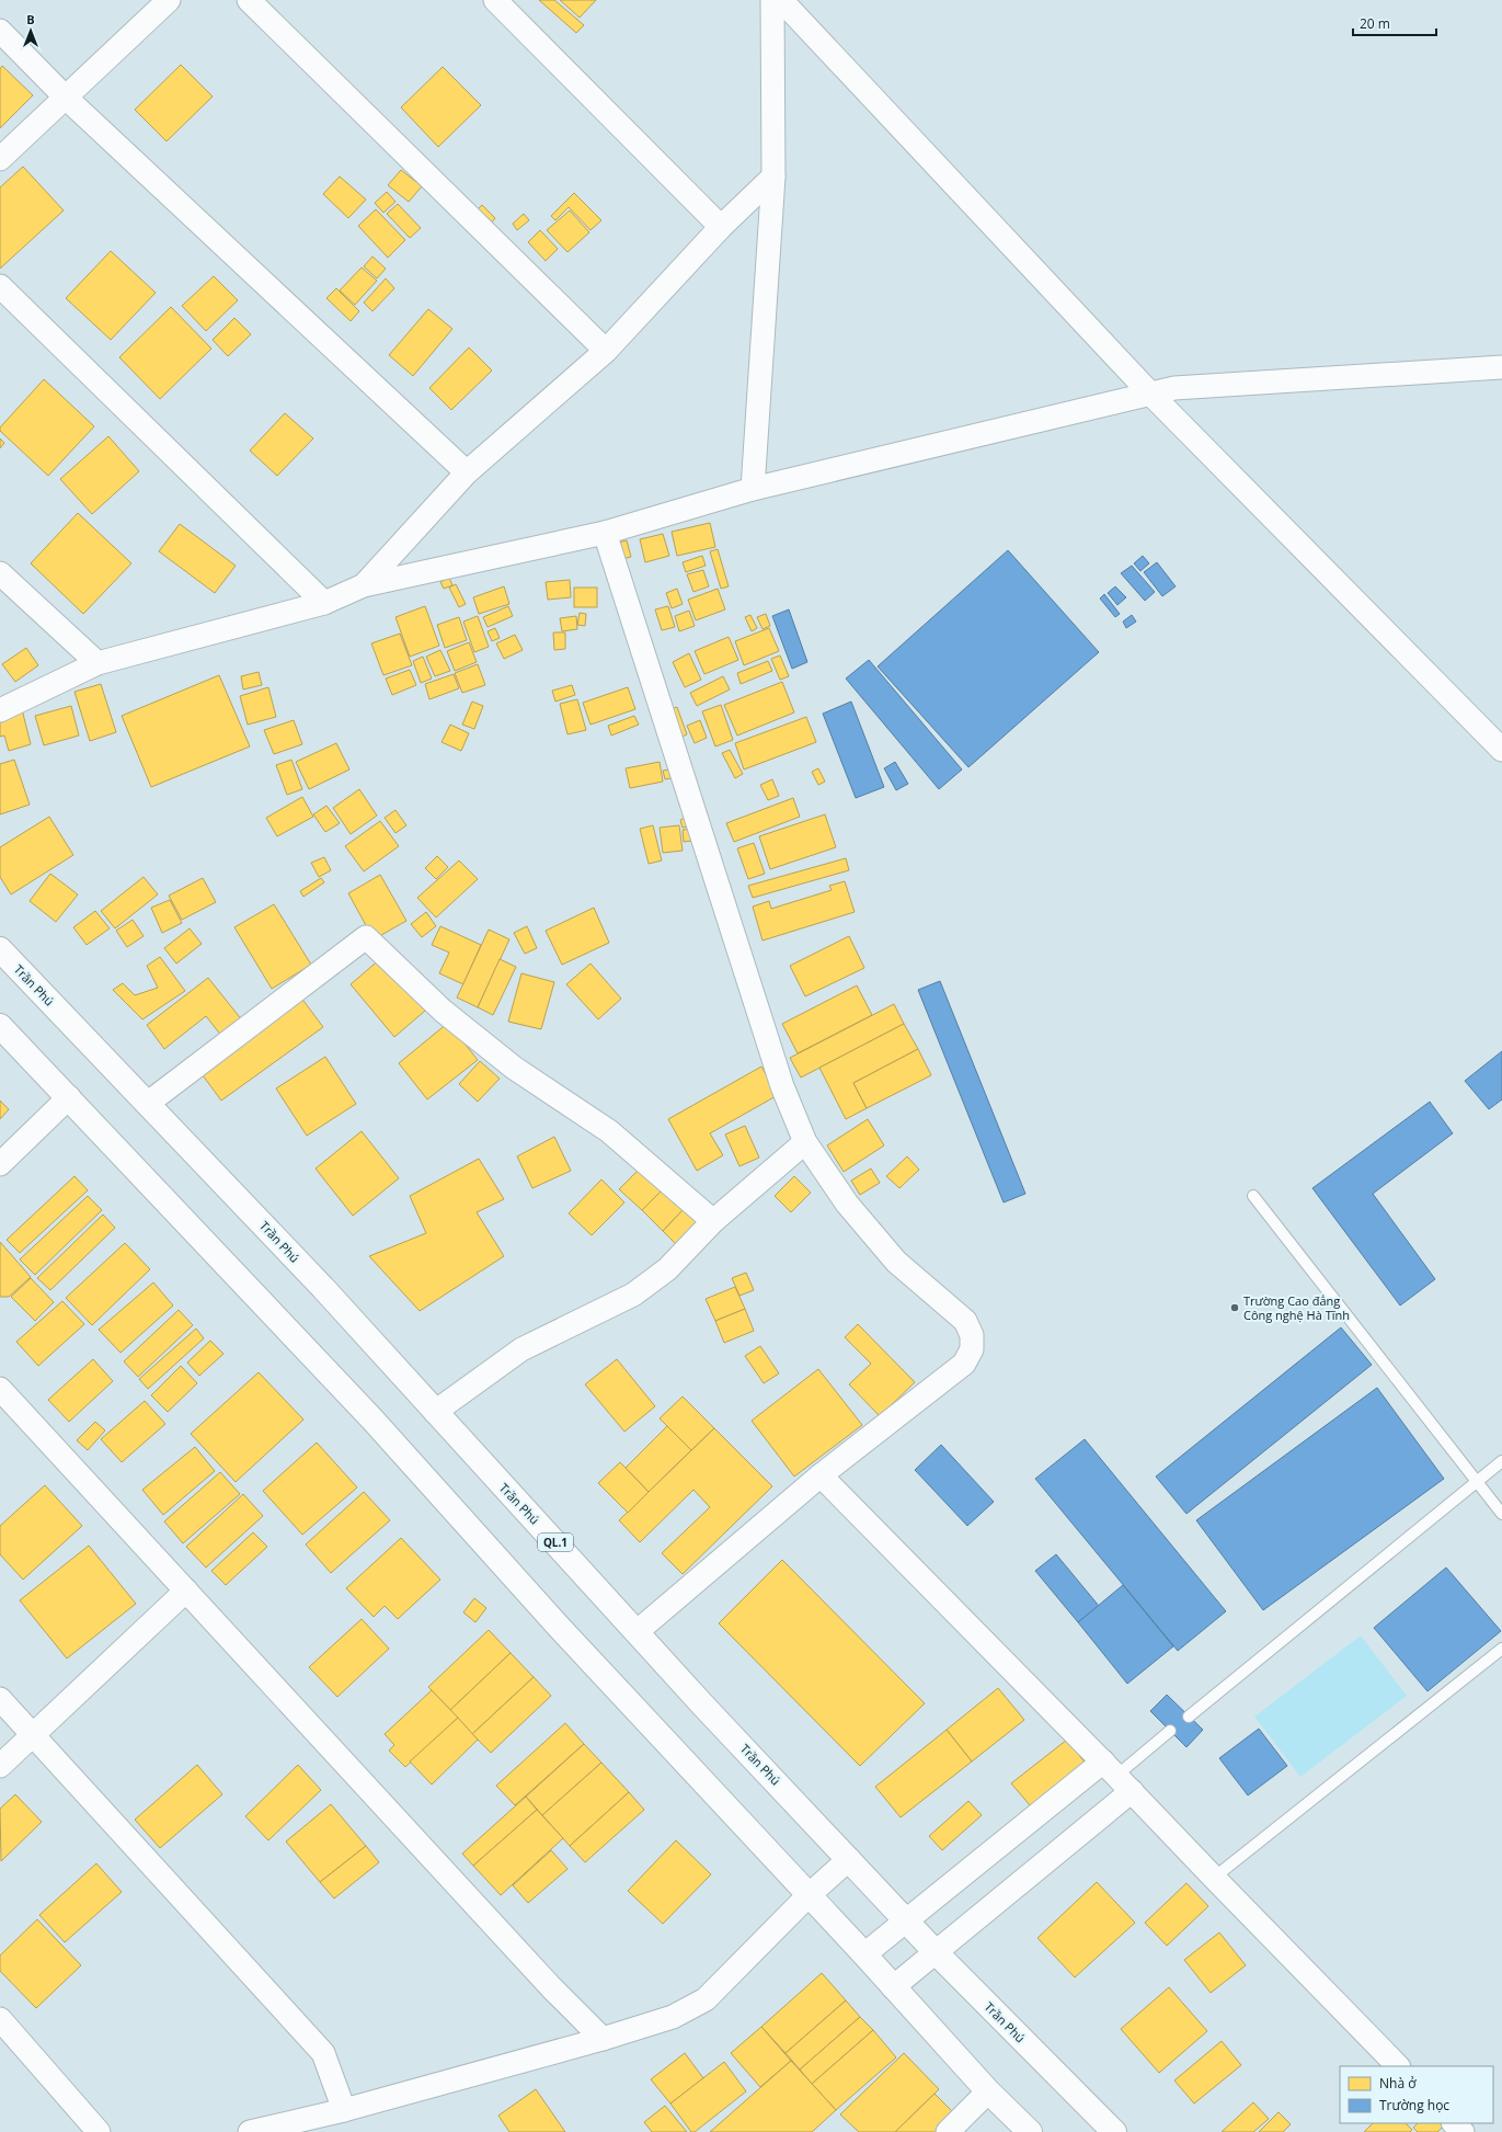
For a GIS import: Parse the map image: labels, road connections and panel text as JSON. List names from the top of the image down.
{
  "streets": {
    "main road": ["Trần Phú", "QL.1"]
  },
  "places": ["Trường Cao đẳng Công nghệ Hà Tĩnh"],
  "legend": ["Nhà ở", "Trường học"],
  "scale_bar": "20 m",
  "north": "top"
}
